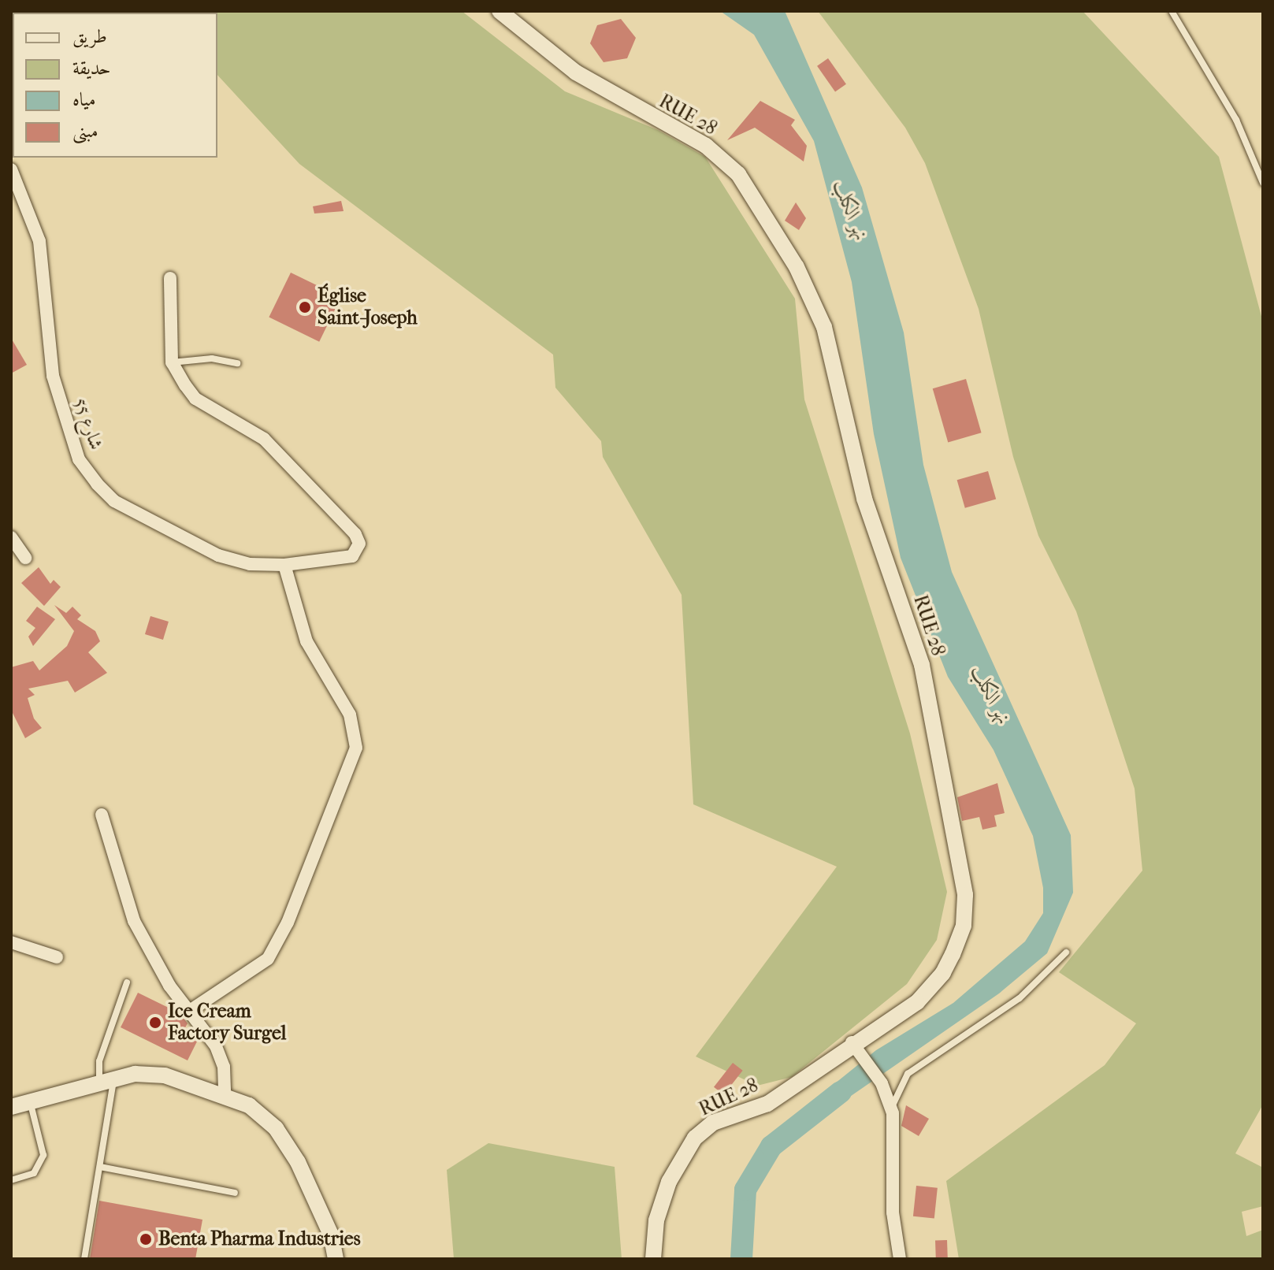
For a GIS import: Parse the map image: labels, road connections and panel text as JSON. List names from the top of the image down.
{
  "streets": {
    "street": ["RUE 28", "شارع 55"]
  },
  "water": ["نهر الكلب"],
  "places": ["Église Saint-Joseph", "Ice Cream Factory Surgel", "Benta Pharma Industries"],
  "legend": [
    "طريق",
    "حديقة",
    "مياه",
    "مبنى"
  ]
}
